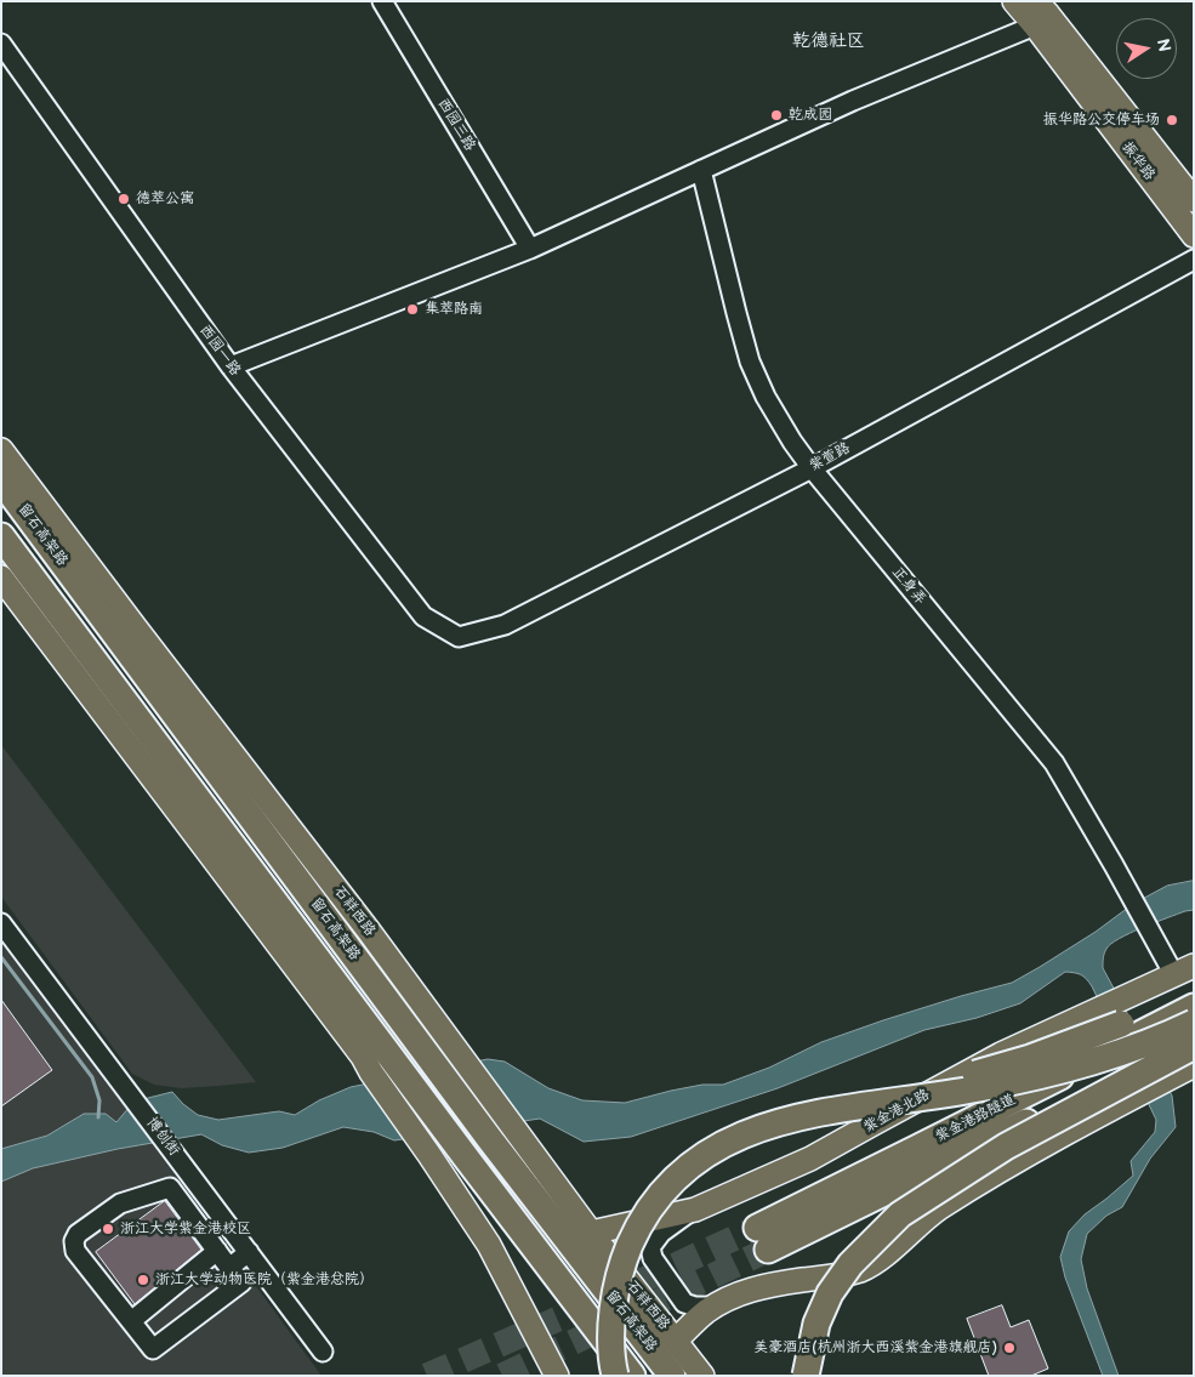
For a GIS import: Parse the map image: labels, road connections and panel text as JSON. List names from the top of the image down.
{
  "streets": {
    "highway": ["留石高架路", "紫金港路隧道"],
    "main road": ["振华路", "石祥西路", "紫金港北路"],
    "street": [
      "西园三路",
      "西园一路",
      "紫萱路",
      "正身弄",
      "博创街"
    ]
  },
  "crossings": [
    ["西园一路", "紫萱路"],
    ["紫萱路", "正身弄"],
    ["正身弄", "紫金港北路"],
    ["石祥西路", "紫金港北路"]
  ],
  "districts": ["乾德社区"],
  "places": [
    "乾成园",
    "振华路公交停车场",
    "德萃公寓",
    "集萃路南",
    "浙江大学紫金港校区",
    "浙江大学动物医院（紫金港总院）",
    "美豪酒店(杭州浙大西溪紫金港旗舰店)"
  ],
  "north": "right"
}
